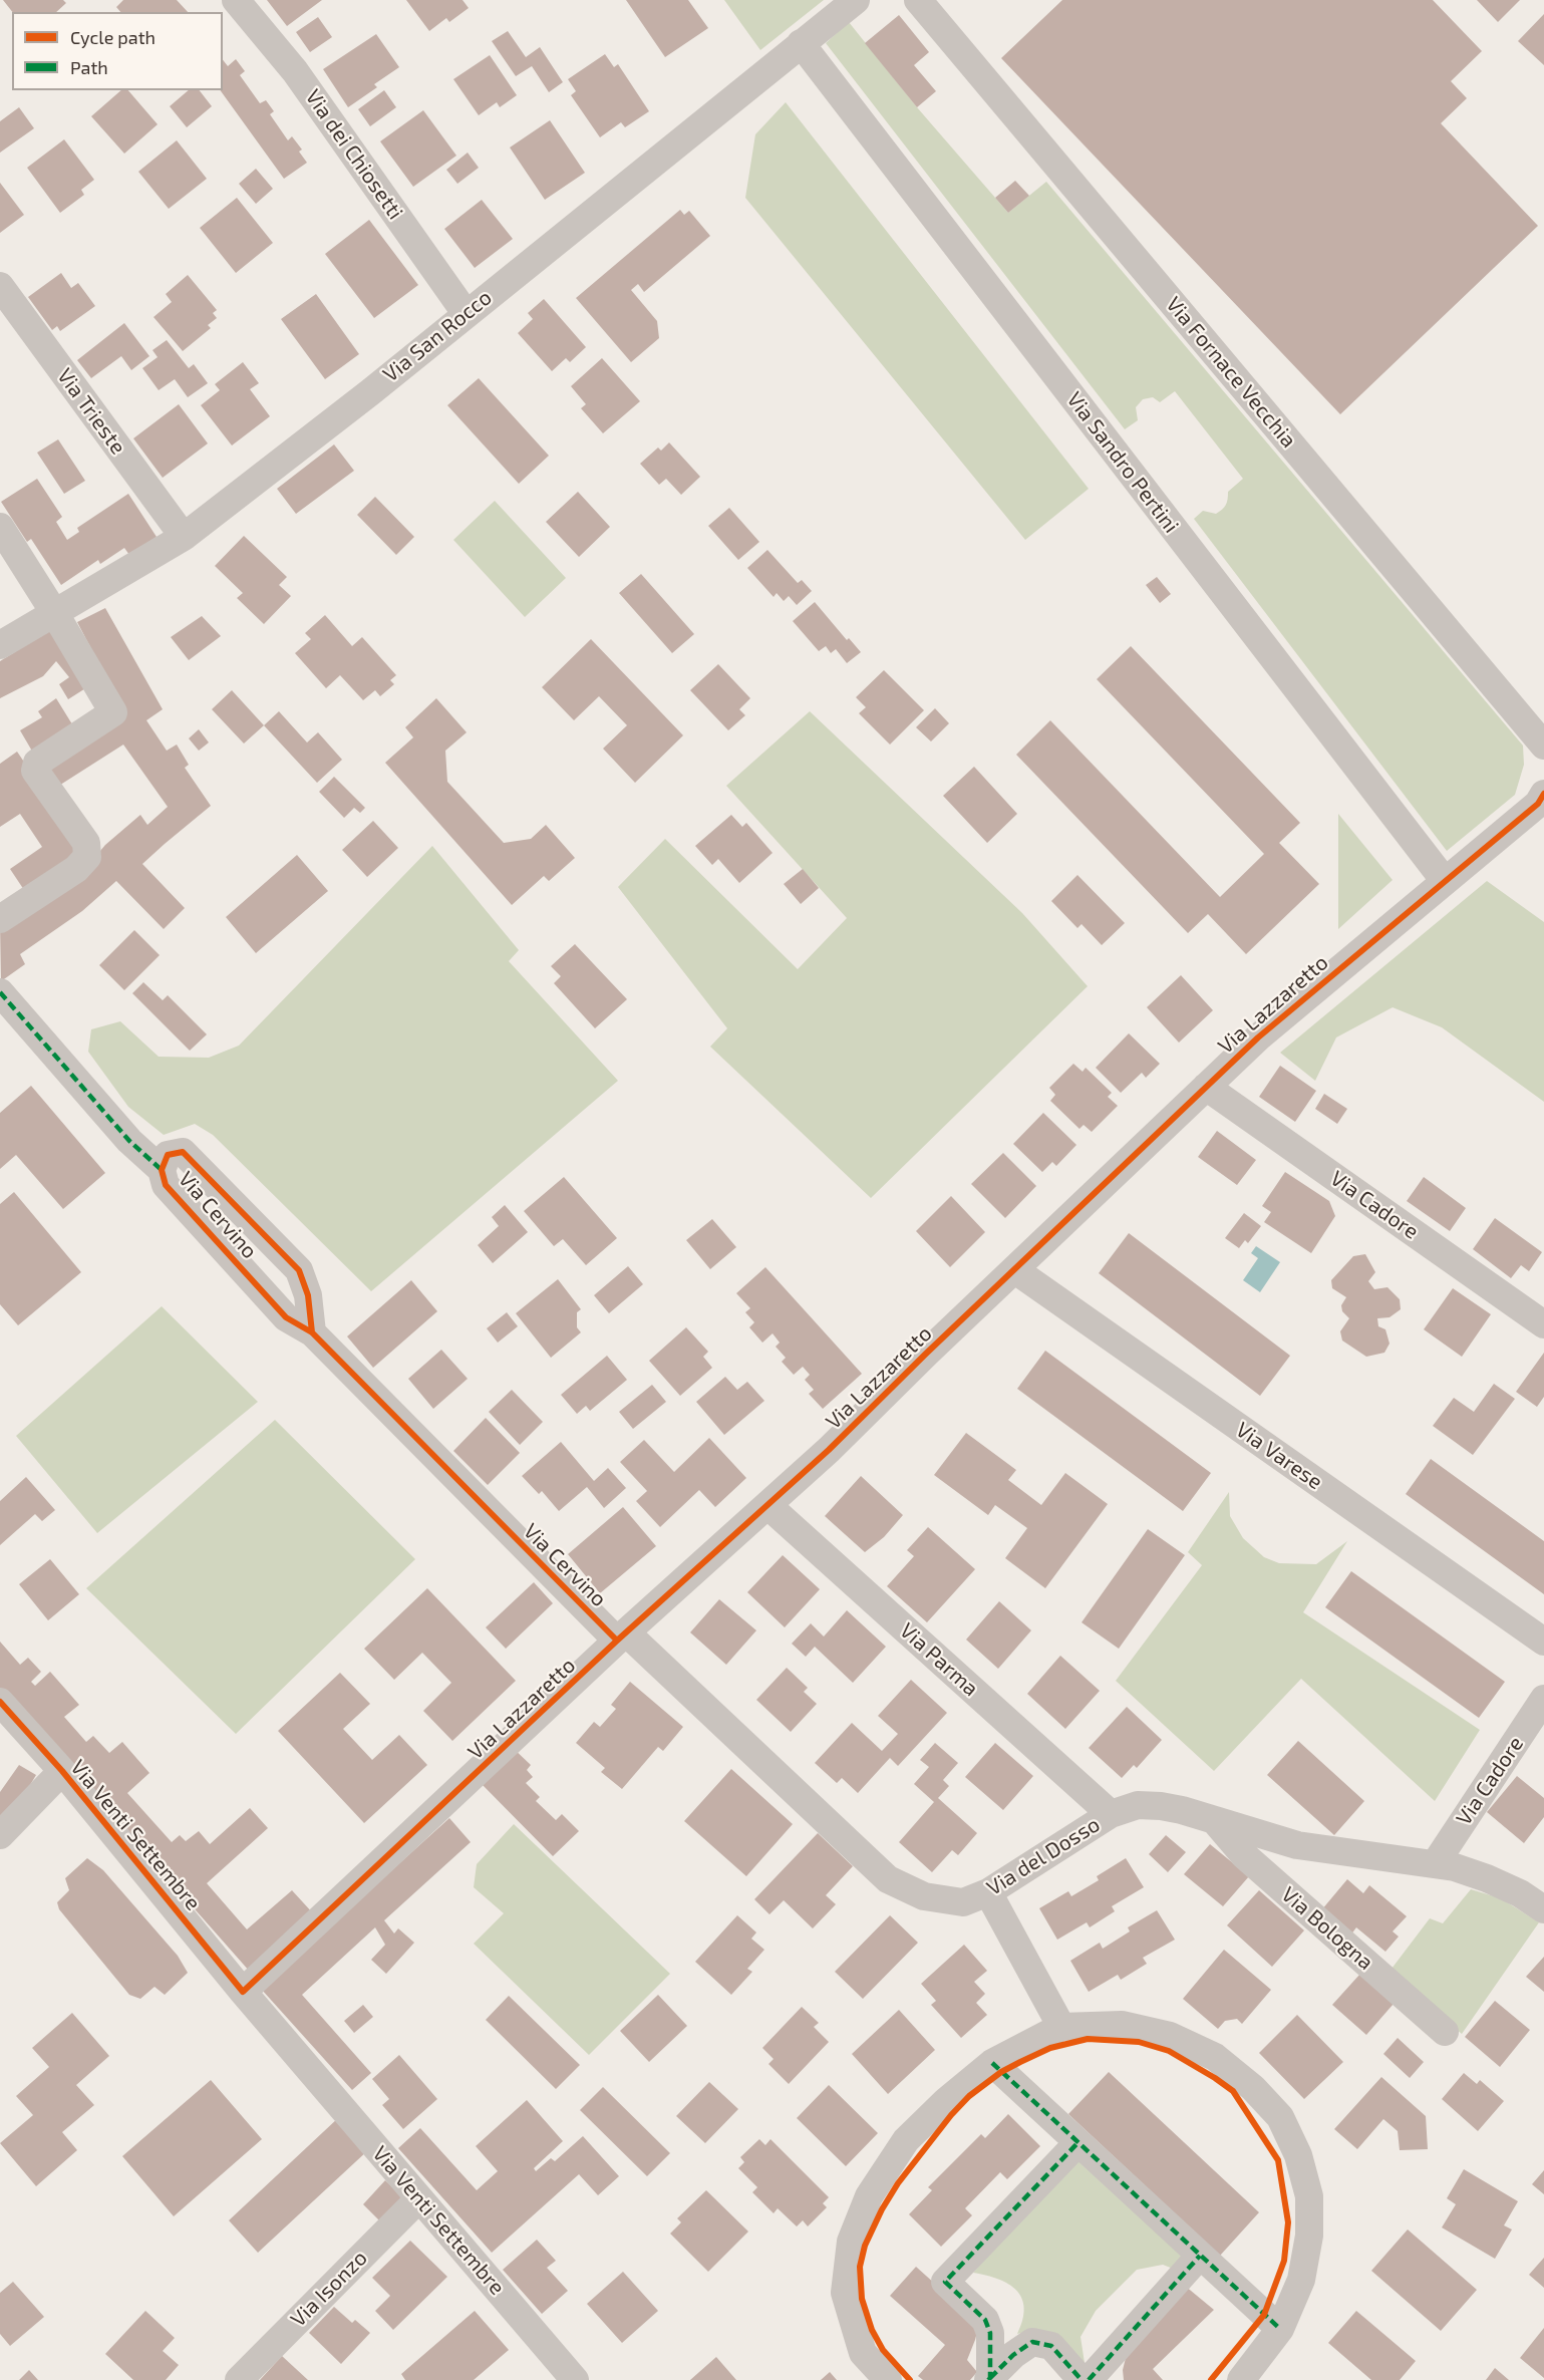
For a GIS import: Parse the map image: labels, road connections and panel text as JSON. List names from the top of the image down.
{
  "streets": {
    "street": [
      "Via dei Chiosetti",
      "Via San Rocco",
      "Via Fornace Vecchia",
      "Via Trieste",
      "Via Sandro Pertini",
      "Via Lazzaretto",
      "Via Cadore",
      "Via Cervino",
      "Via Varese",
      "Via Parma",
      "Via Venti Settembre",
      "Via del Dosso",
      "Via Bologna",
      "Via Isonzo"
    ]
  },
  "crossings": [
    ["Via dei Chiosetti", "Via San Rocco"],
    ["Via San Rocco", "Via Trieste"],
    ["Via San Rocco", "Via Sandro Pertini"],
    ["Via Sandro Pertini", "Via Lazzaretto"],
    ["Via Lazzaretto", "Via Cadore"],
    ["Via Lazzaretto", "Via Cervino"],
    ["Via Lazzaretto", "Via Varese"],
    ["Via Lazzaretto", "Via Parma"],
    ["Via Lazzaretto", "Via Venti Settembre"],
    ["Via Lazzaretto", "Via del Dosso"],
    ["Via Cadore", "Via del Dosso"],
    ["Via Cervino", "Via del Dosso"],
    ["Via Parma", "Via del Dosso"],
    ["Via Venti Settembre", "Via Isonzo"],
    ["Via del Dosso", "Via Bologna"]
  ],
  "legend": ["Cycle path", "Path"]
}
